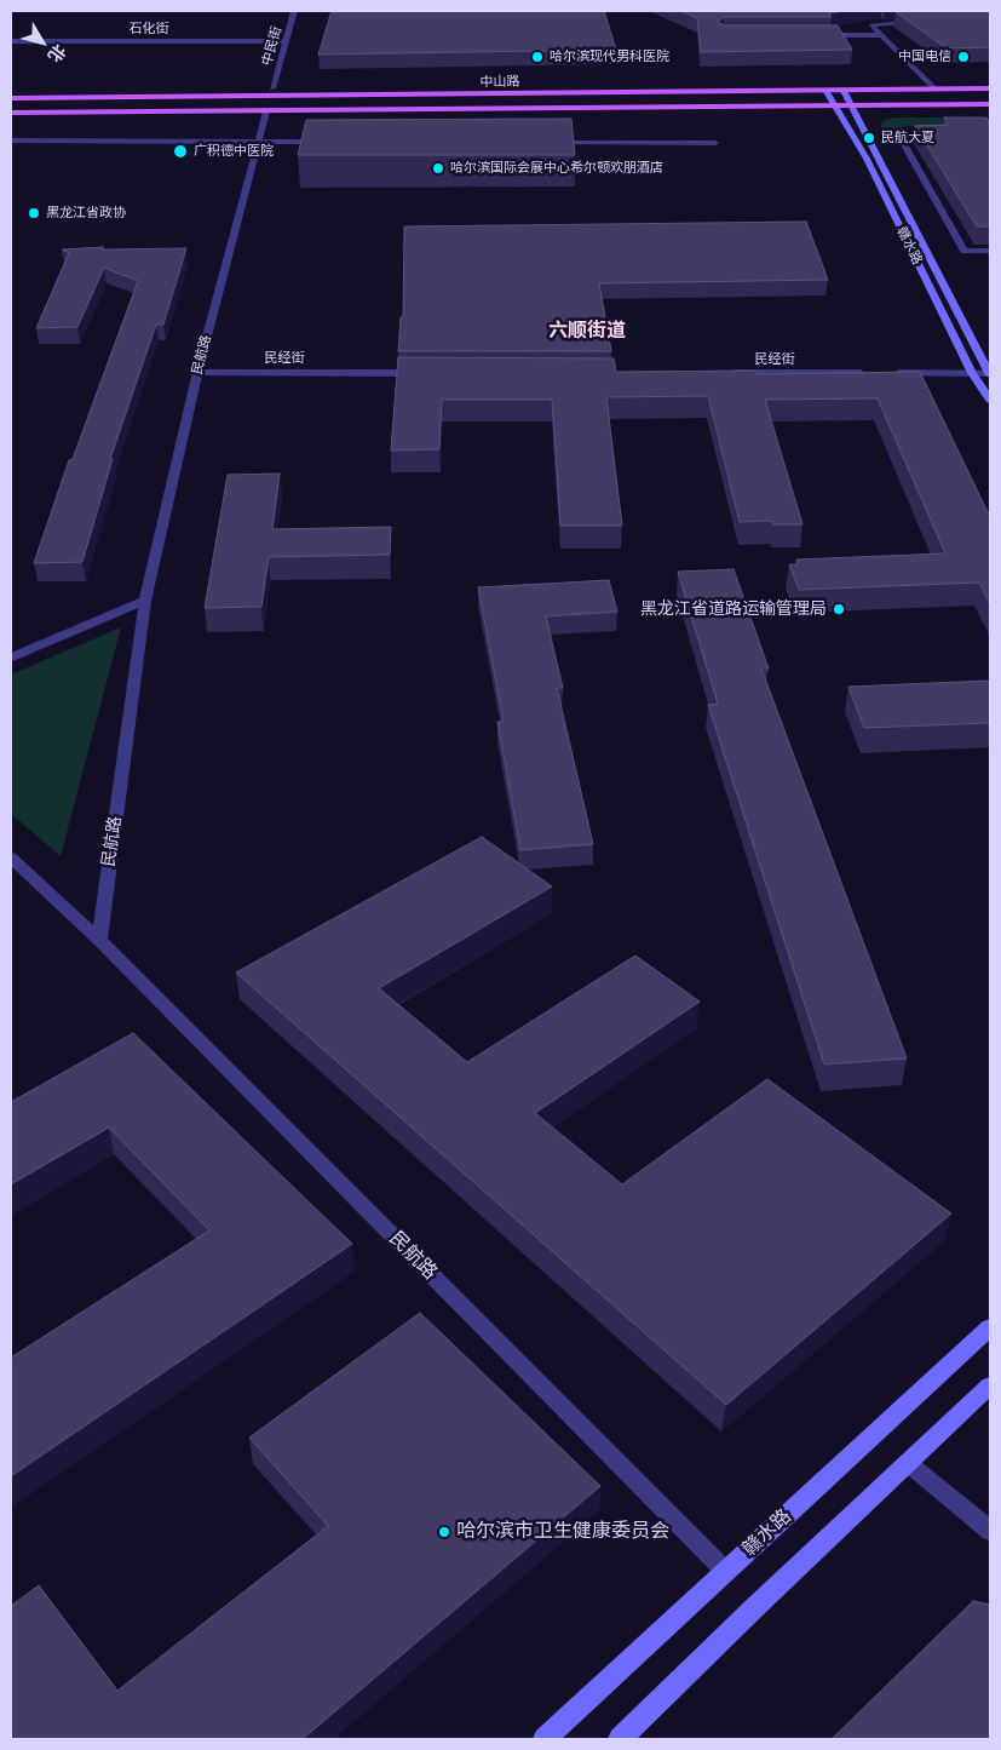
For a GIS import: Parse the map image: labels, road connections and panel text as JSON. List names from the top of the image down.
{
  "streets": {
    "main road": ["中山路", "赣水路"],
    "street": [
      "石化街",
      "中民街",
      "民航路",
      "民经街"
    ]
  },
  "crossings": [
    ["石化街", "中民街"],
    ["中山路", "赣水路"],
    ["中山路", "民航路"],
    ["赣水路", "民航路"],
    ["民航路", "民经街"]
  ],
  "districts": ["六顺街道"],
  "places": [
    "哈尔滨现代男科医院",
    "中国电信",
    "民航大夏",
    "广积德中医院",
    "哈尔滨国际会展中心希尔顿欢朋酒店",
    "黑龙江省政协",
    "黑龙江省道路运输管理局",
    "哈尔滨市卫生健康委员会"
  ],
  "north": "bottom right"
}
